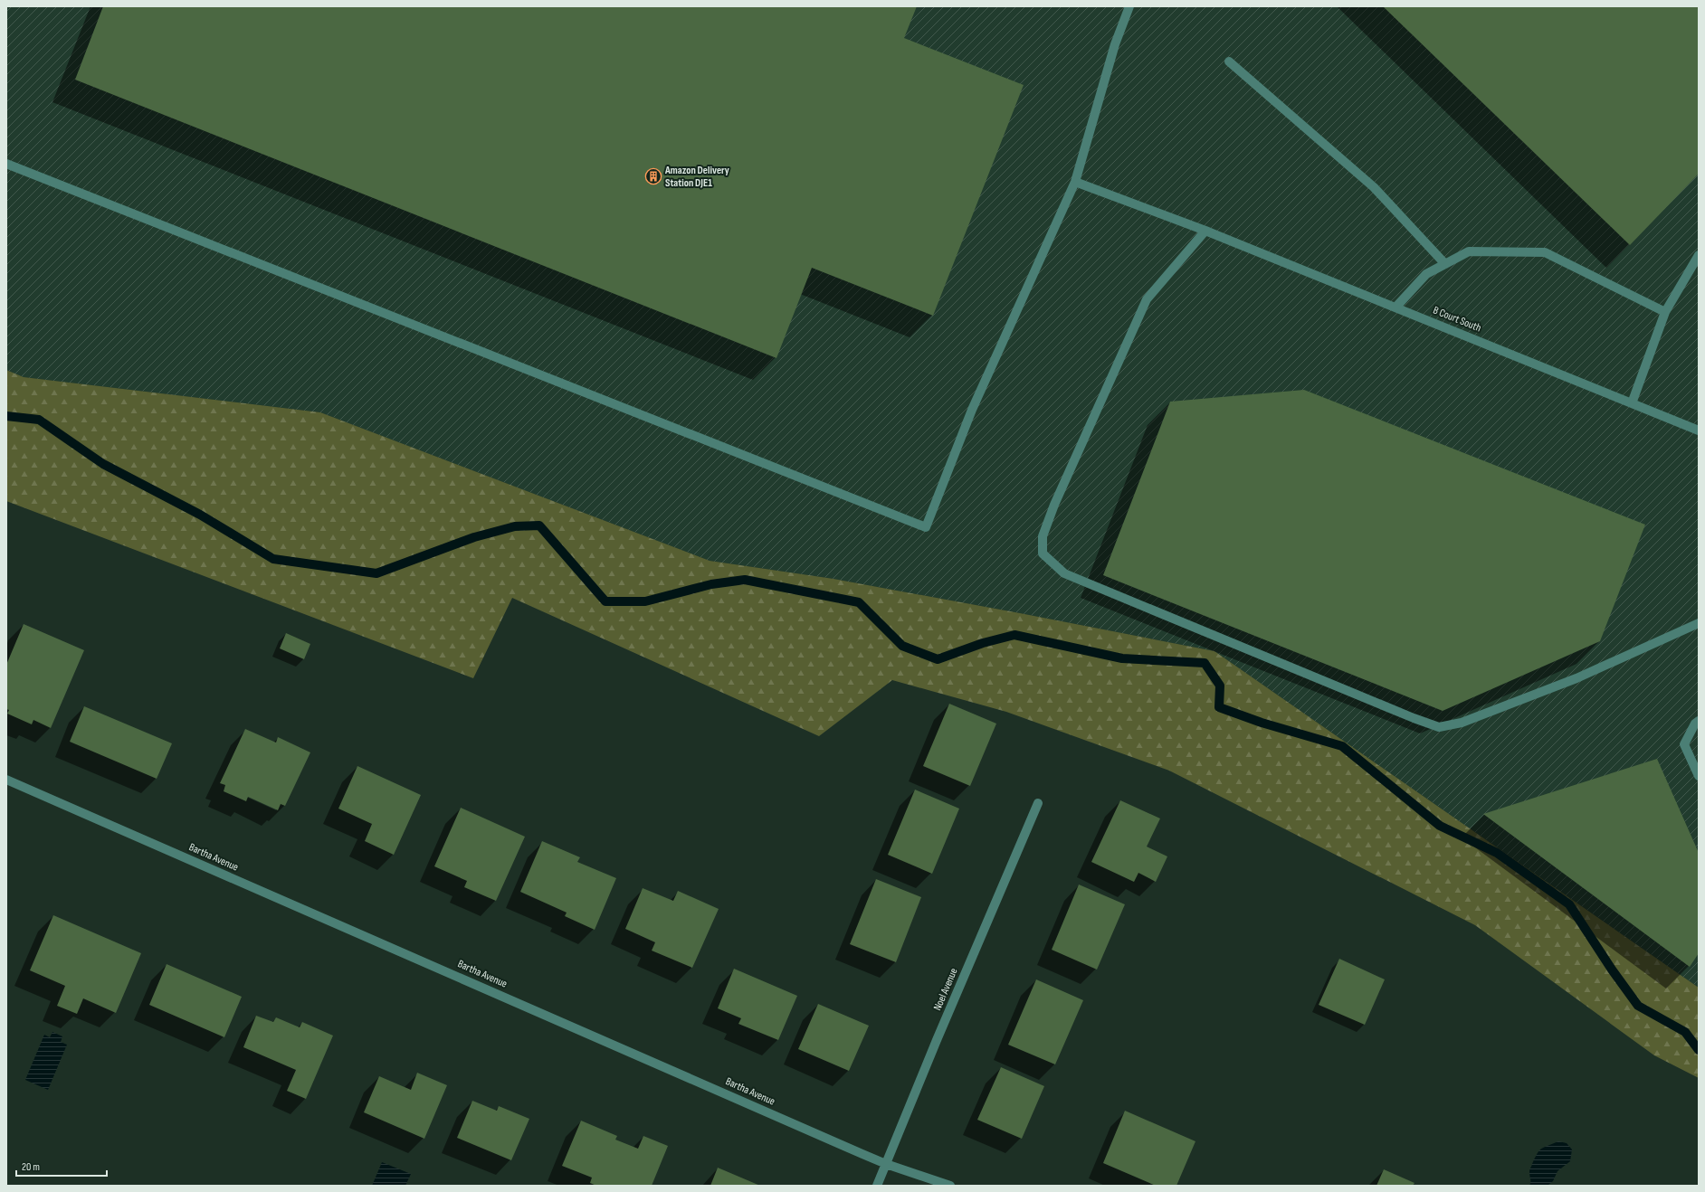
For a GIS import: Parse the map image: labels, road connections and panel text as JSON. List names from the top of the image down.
{
  "streets": {
    "street": ["B Court South", "Bartha Avenue", "Noel Avenue"]
  },
  "crossings": [
    ["Bartha Avenue", "Noel Avenue"]
  ],
  "places": {
    "building": ["Amazon Delivery Station DJE1"]
  },
  "scale_bar": "20 m"
}
